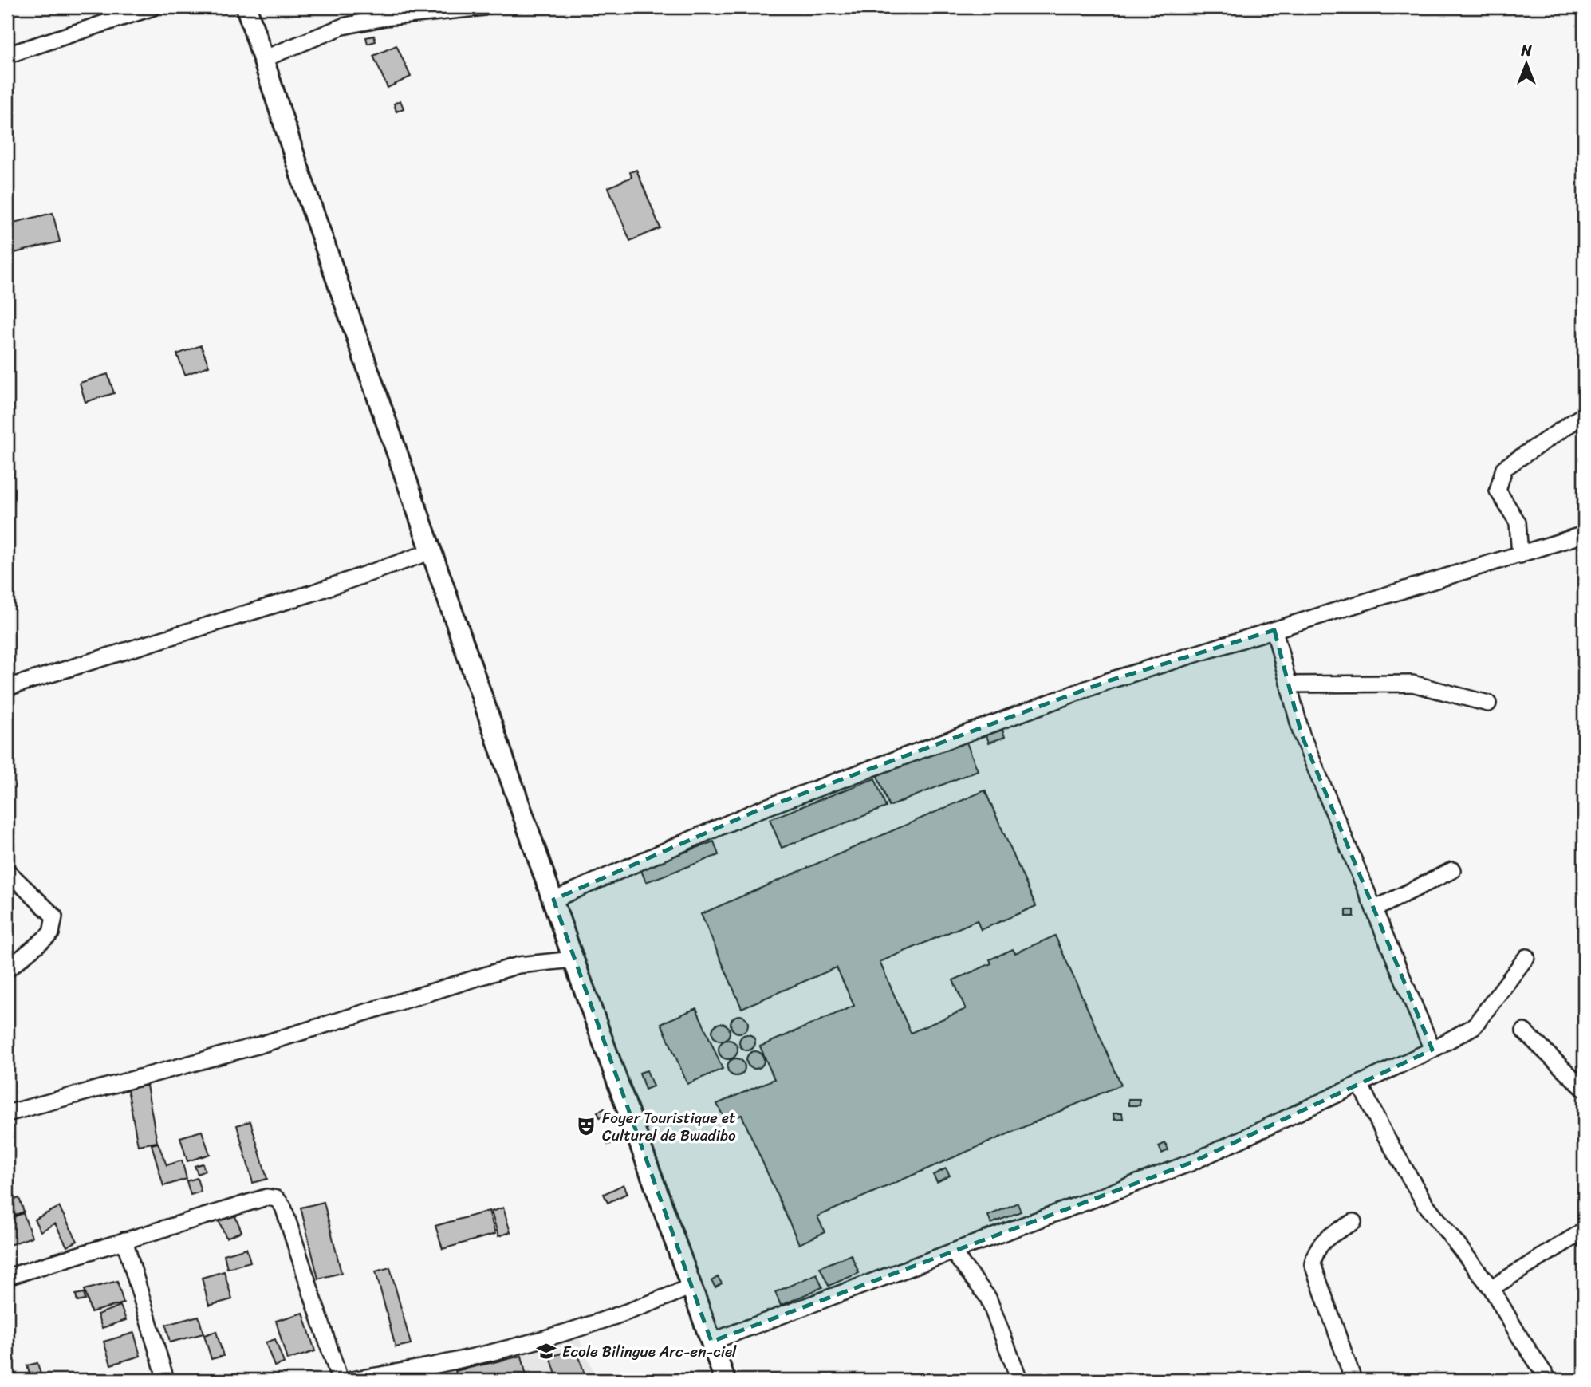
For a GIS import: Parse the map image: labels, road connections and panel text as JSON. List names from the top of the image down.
{
  "places": {
    "theatre": ["Foyer Touristique et Culturel de Bwadibo"],
    "school or university": ["Ecole Bilingue Arc-en-ciel"]
  },
  "north": "top"
}
